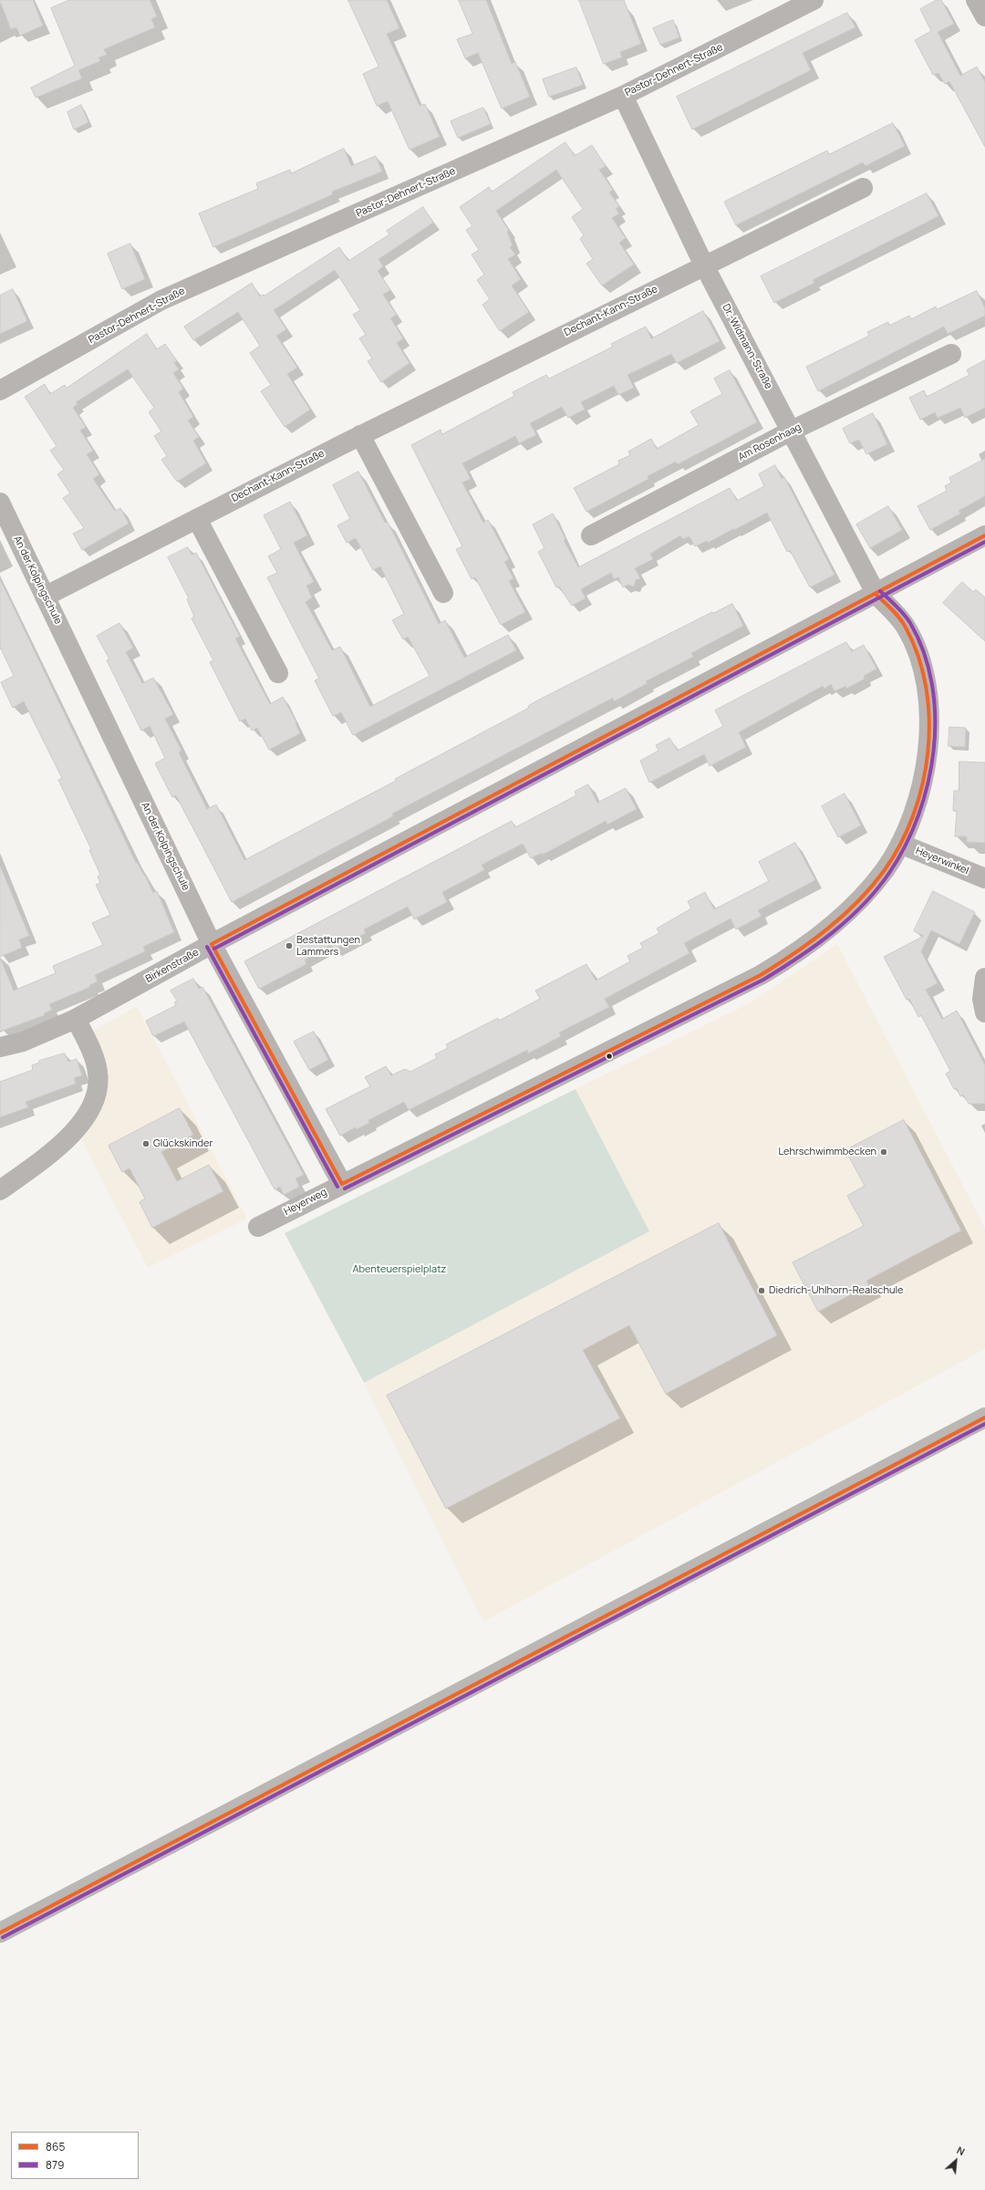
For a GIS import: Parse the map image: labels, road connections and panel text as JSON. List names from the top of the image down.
{
  "streets": {
    "street": [
      "Pastor-Dehnert-Straße",
      "Dechant-Kann-Straße",
      "Dr.-Widmann-Straße",
      "Am Rosenhaag",
      "An der Kolpingschule",
      "Heyerwinkel",
      "Birkenstraße",
      "Heyerweg"
    ]
  },
  "crossings": [
    ["Pastor-Dehnert-Straße", "Dr.-Widmann-Straße"],
    ["Dechant-Kann-Straße", "Dr.-Widmann-Straße"],
    ["Dechant-Kann-Straße", "An der Kolpingschule"],
    ["Dr.-Widmann-Straße", "Am Rosenhaag"],
    ["Dr.-Widmann-Straße", "Birkenstraße"],
    ["Dr.-Widmann-Straße", "Heyerweg"],
    ["An der Kolpingschule", "Birkenstraße"],
    ["An der Kolpingschule", "Heyerweg"],
    ["Heyerwinkel", "Heyerweg"],
    ["Birkenstraße", "Heyerweg"]
  ],
  "parks": ["Abenteuerspielplatz"],
  "places": [
    "Bestattungen Lammers",
    "Glückskinder",
    "Lehrschwimmbecken",
    "Diedrich-Uhlhorn-Realschule"
  ],
  "lines": ["transit line 865", "transit line 879"],
  "legend": ["865", "879"],
  "north": "top right"
}
